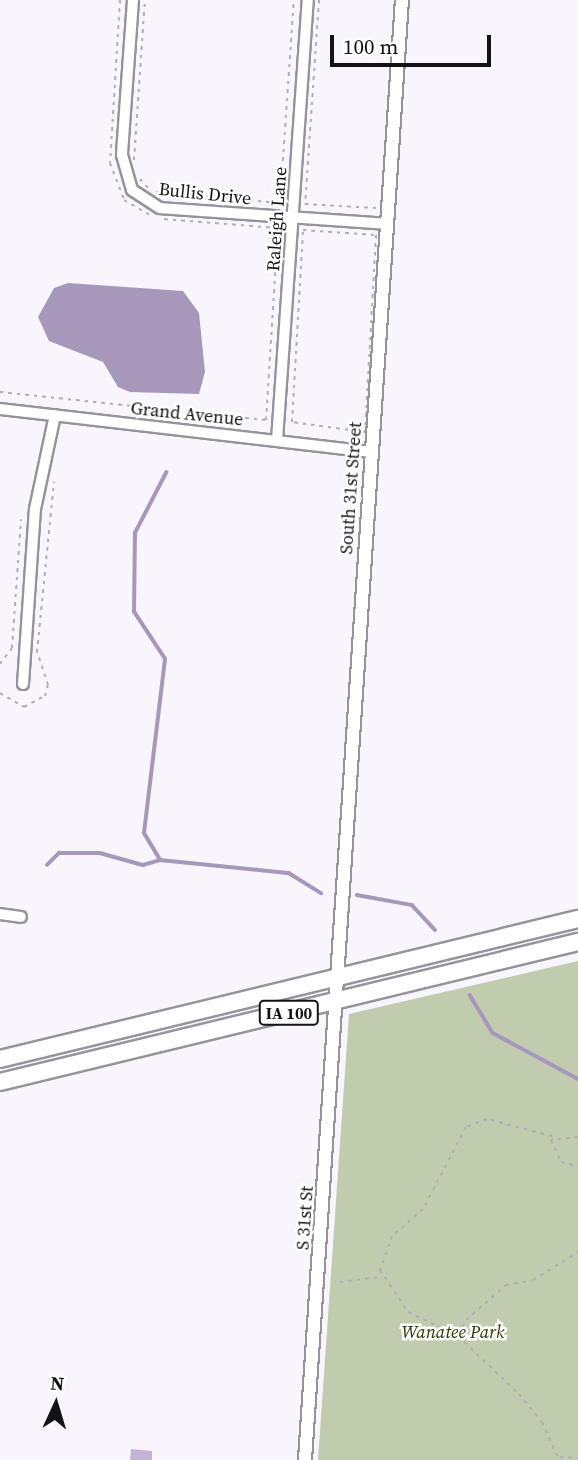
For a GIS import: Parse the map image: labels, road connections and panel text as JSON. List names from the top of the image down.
{
  "streets": {
    "highway": ["IA 100"],
    "street": [
      "Bullis Drive",
      "Raleigh Lane",
      "Grand Avenue",
      "South 31st Street",
      "S 31st St"
    ]
  },
  "crossings": [
    ["Bullis Drive", "Raleigh Lane"],
    ["Bullis Drive", "South 31st Street"],
    ["Raleigh Lane", "Grand Avenue"],
    ["Grand Avenue", "South 31st Street"],
    ["South 31st Street", "IA 100"],
    ["South 31st Street", "S 31st St"],
    ["IA 100", "S 31st St"]
  ],
  "parks": ["Wanatee Park"],
  "scale_bar": "100 m",
  "north": "top"
}
